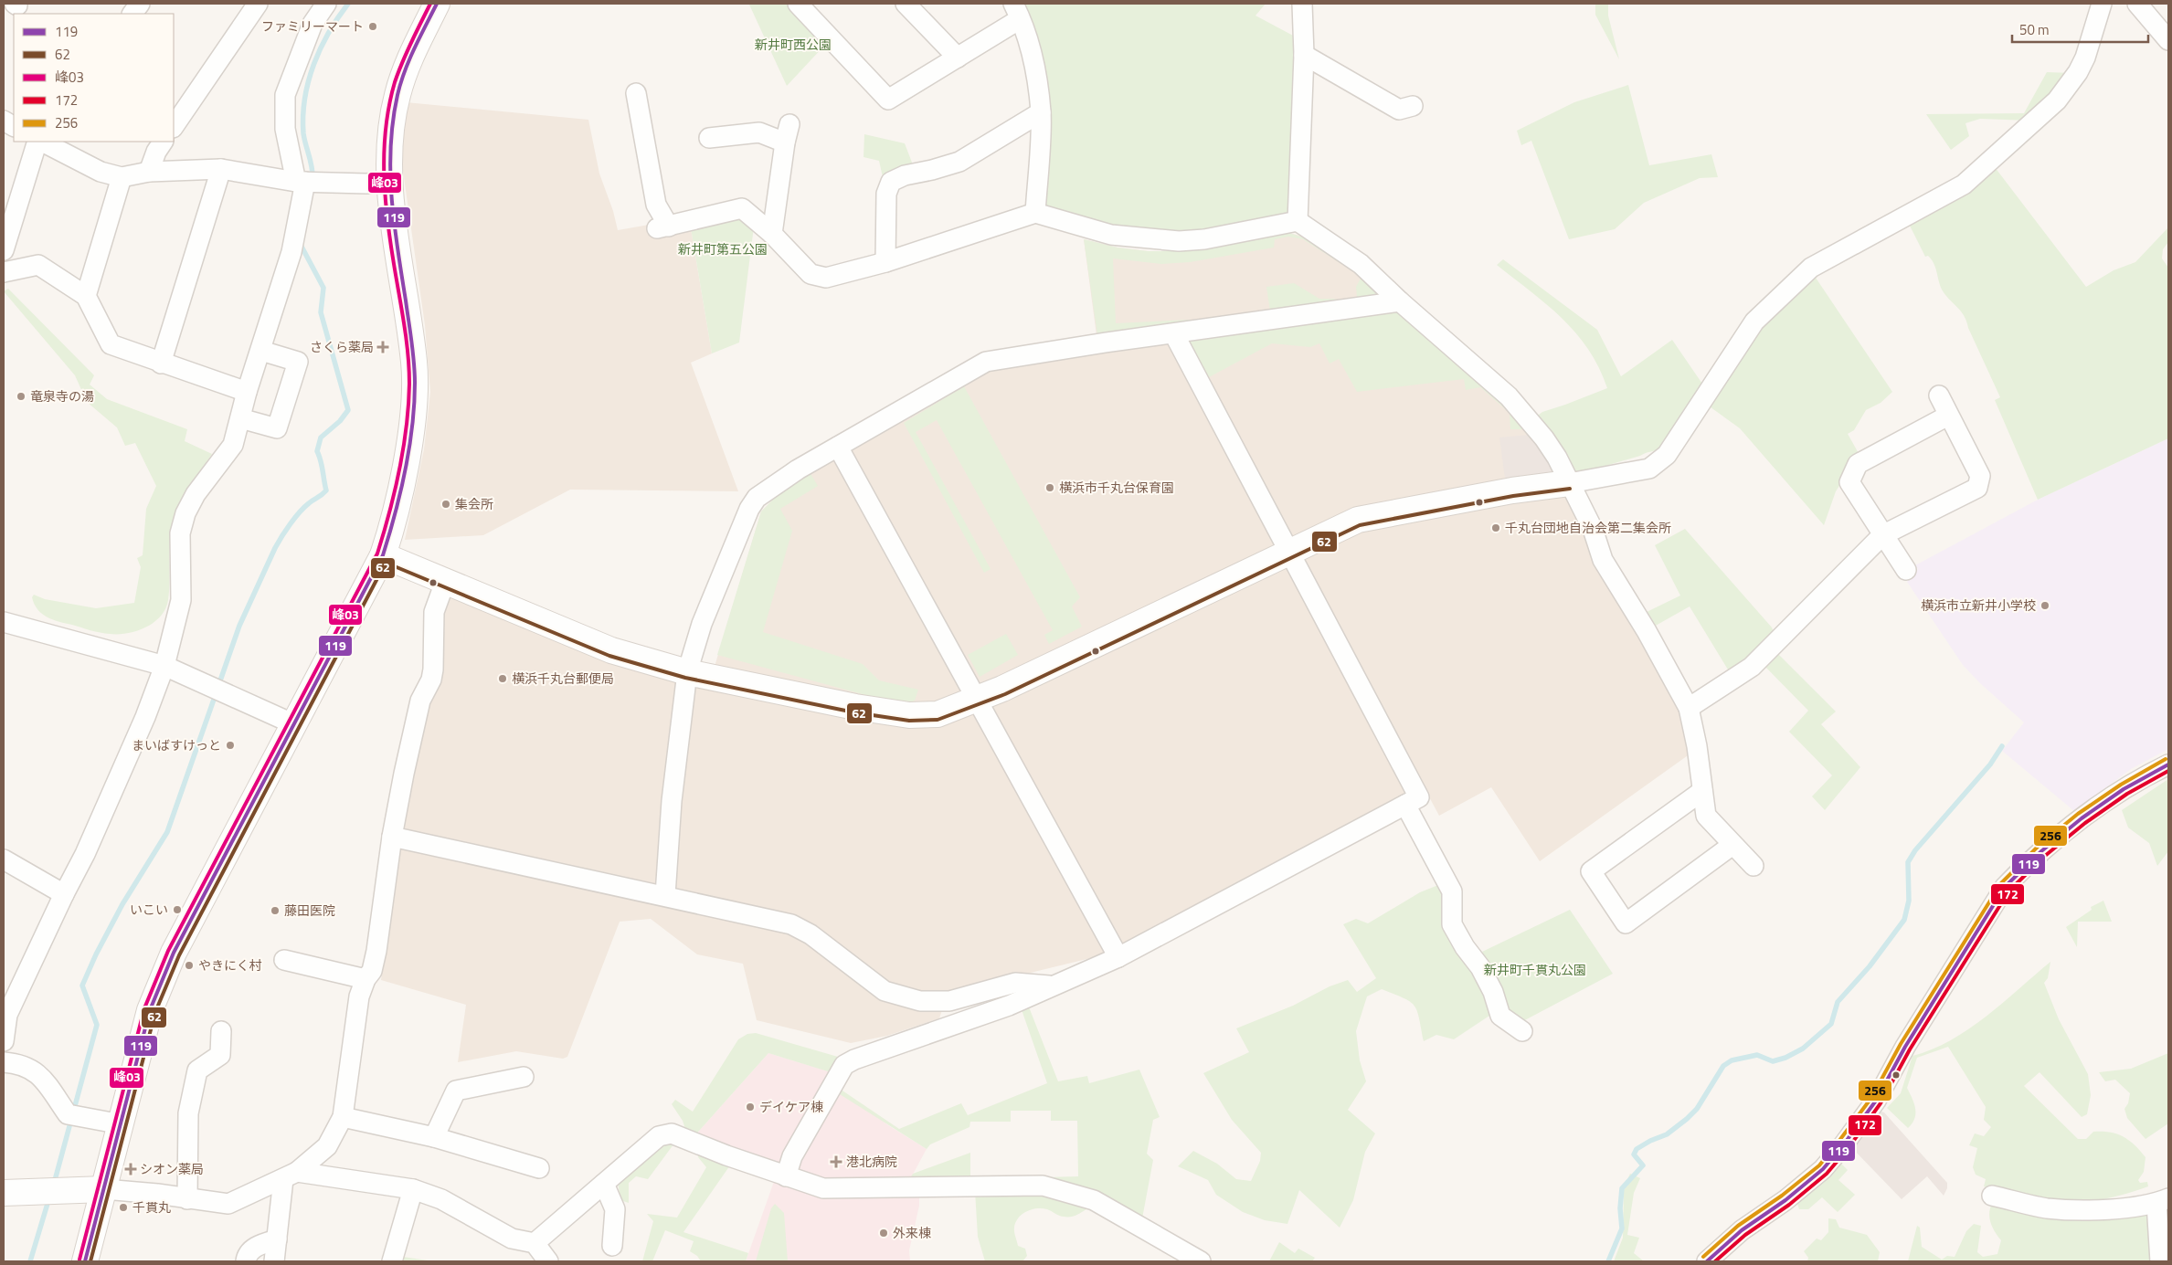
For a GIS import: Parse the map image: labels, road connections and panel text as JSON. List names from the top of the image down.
{
  "parks": ["新井町西公園", "新井町第五公園", "新井町千貫丸公園"],
  "places": {
    "other": [
      "ファミリーマート",
      "竜泉寺の湯",
      "横浜市千丸台保育園",
      "集会所",
      "千丸台団地自治会第二集会所",
      "横浜市立新井小学校",
      "横浜千丸台郵便局",
      "まいばすけっと",
      "いこい",
      "藤田医院",
      "やきにく村",
      "デイケア棟",
      "千貫丸",
      "外来棟"
    ],
    "health": ["さくら薬局", "港北病院", "シオン薬局"]
  },
  "lines": [
    "transit line 119",
    "transit line 峰03",
    "transit line 62",
    "transit line 256",
    "transit line 172"
  ],
  "legend": [
    "119",
    "62",
    "峰03",
    "172",
    "256"
  ],
  "scale_bar": "50 m"
}
